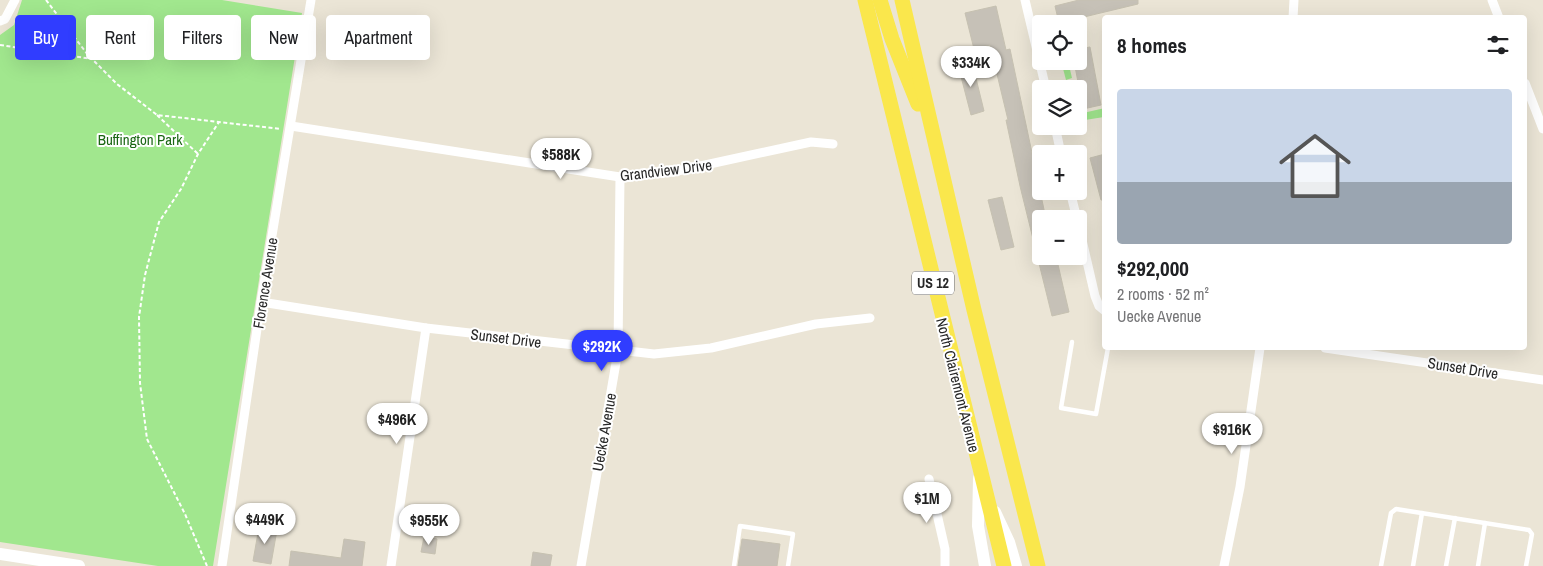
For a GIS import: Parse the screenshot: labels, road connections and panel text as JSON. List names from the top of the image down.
{
  "streets": {
    "main road": ["US 12", "North Clairemont Avenue"],
    "street": [
      "Grandview Drive",
      "Florence Avenue",
      "Sunset Drive",
      "Uecke Avenue"
    ]
  },
  "crossings": [
    ["Grandview Drive", "Florence Avenue"],
    ["Grandview Drive", "Uecke Avenue"],
    ["Florence Avenue", "Sunset Drive"],
    ["Sunset Drive", "Uecke Avenue"]
  ],
  "parks": ["Buffington Park"],
  "page": {
    "map_buttons": ["+", "−"],
    "chip": [
      "Buy",
      "Rent",
      "Filters",
      "New",
      "Apartment"
    ],
    "heading": "8 homes",
    "price": [
      "$334K",
      "$588K",
      "$292K",
      "$496K",
      "$916K",
      "$1M",
      "$449K",
      "$955K"
    ],
    "list": [
      {
        "name": "$292,000",
        "note": "2 rooms · 52 m² · Uecke Avenue"
      }
    ]
  }
}
